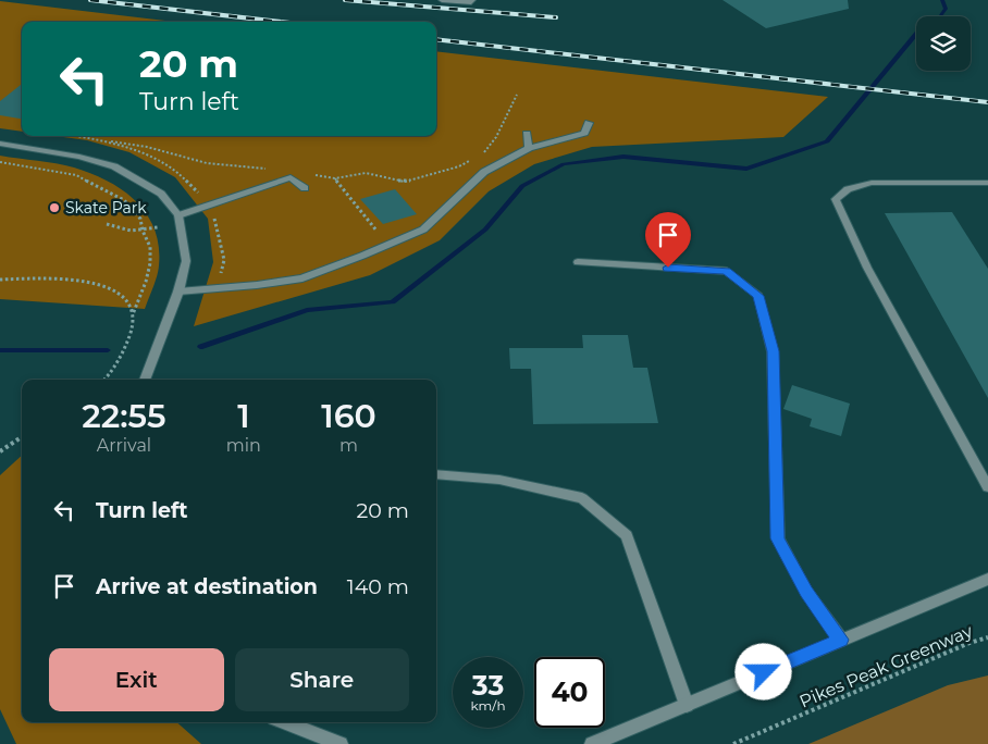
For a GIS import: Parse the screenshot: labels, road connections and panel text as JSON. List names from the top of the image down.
{
  "streets": {
    "path": ["Pikes Peak Greenway"]
  },
  "places": ["Skate Park"],
  "page": {
    "turn": ["20 m", "Turn left"],
    "eta": [
      "22:55",
      "Arrival",
      "1",
      "min",
      "160",
      "m"
    ],
    "list": [
      {
        "name": "Turn left",
        "value": "20 m"
      },
      {
        "name": "Arrive at destination",
        "value": "140 m"
      }
    ],
    "buttons": ["Exit", "Share"],
    "speed": "33 km/h",
    "limit": "40"
  }
}
